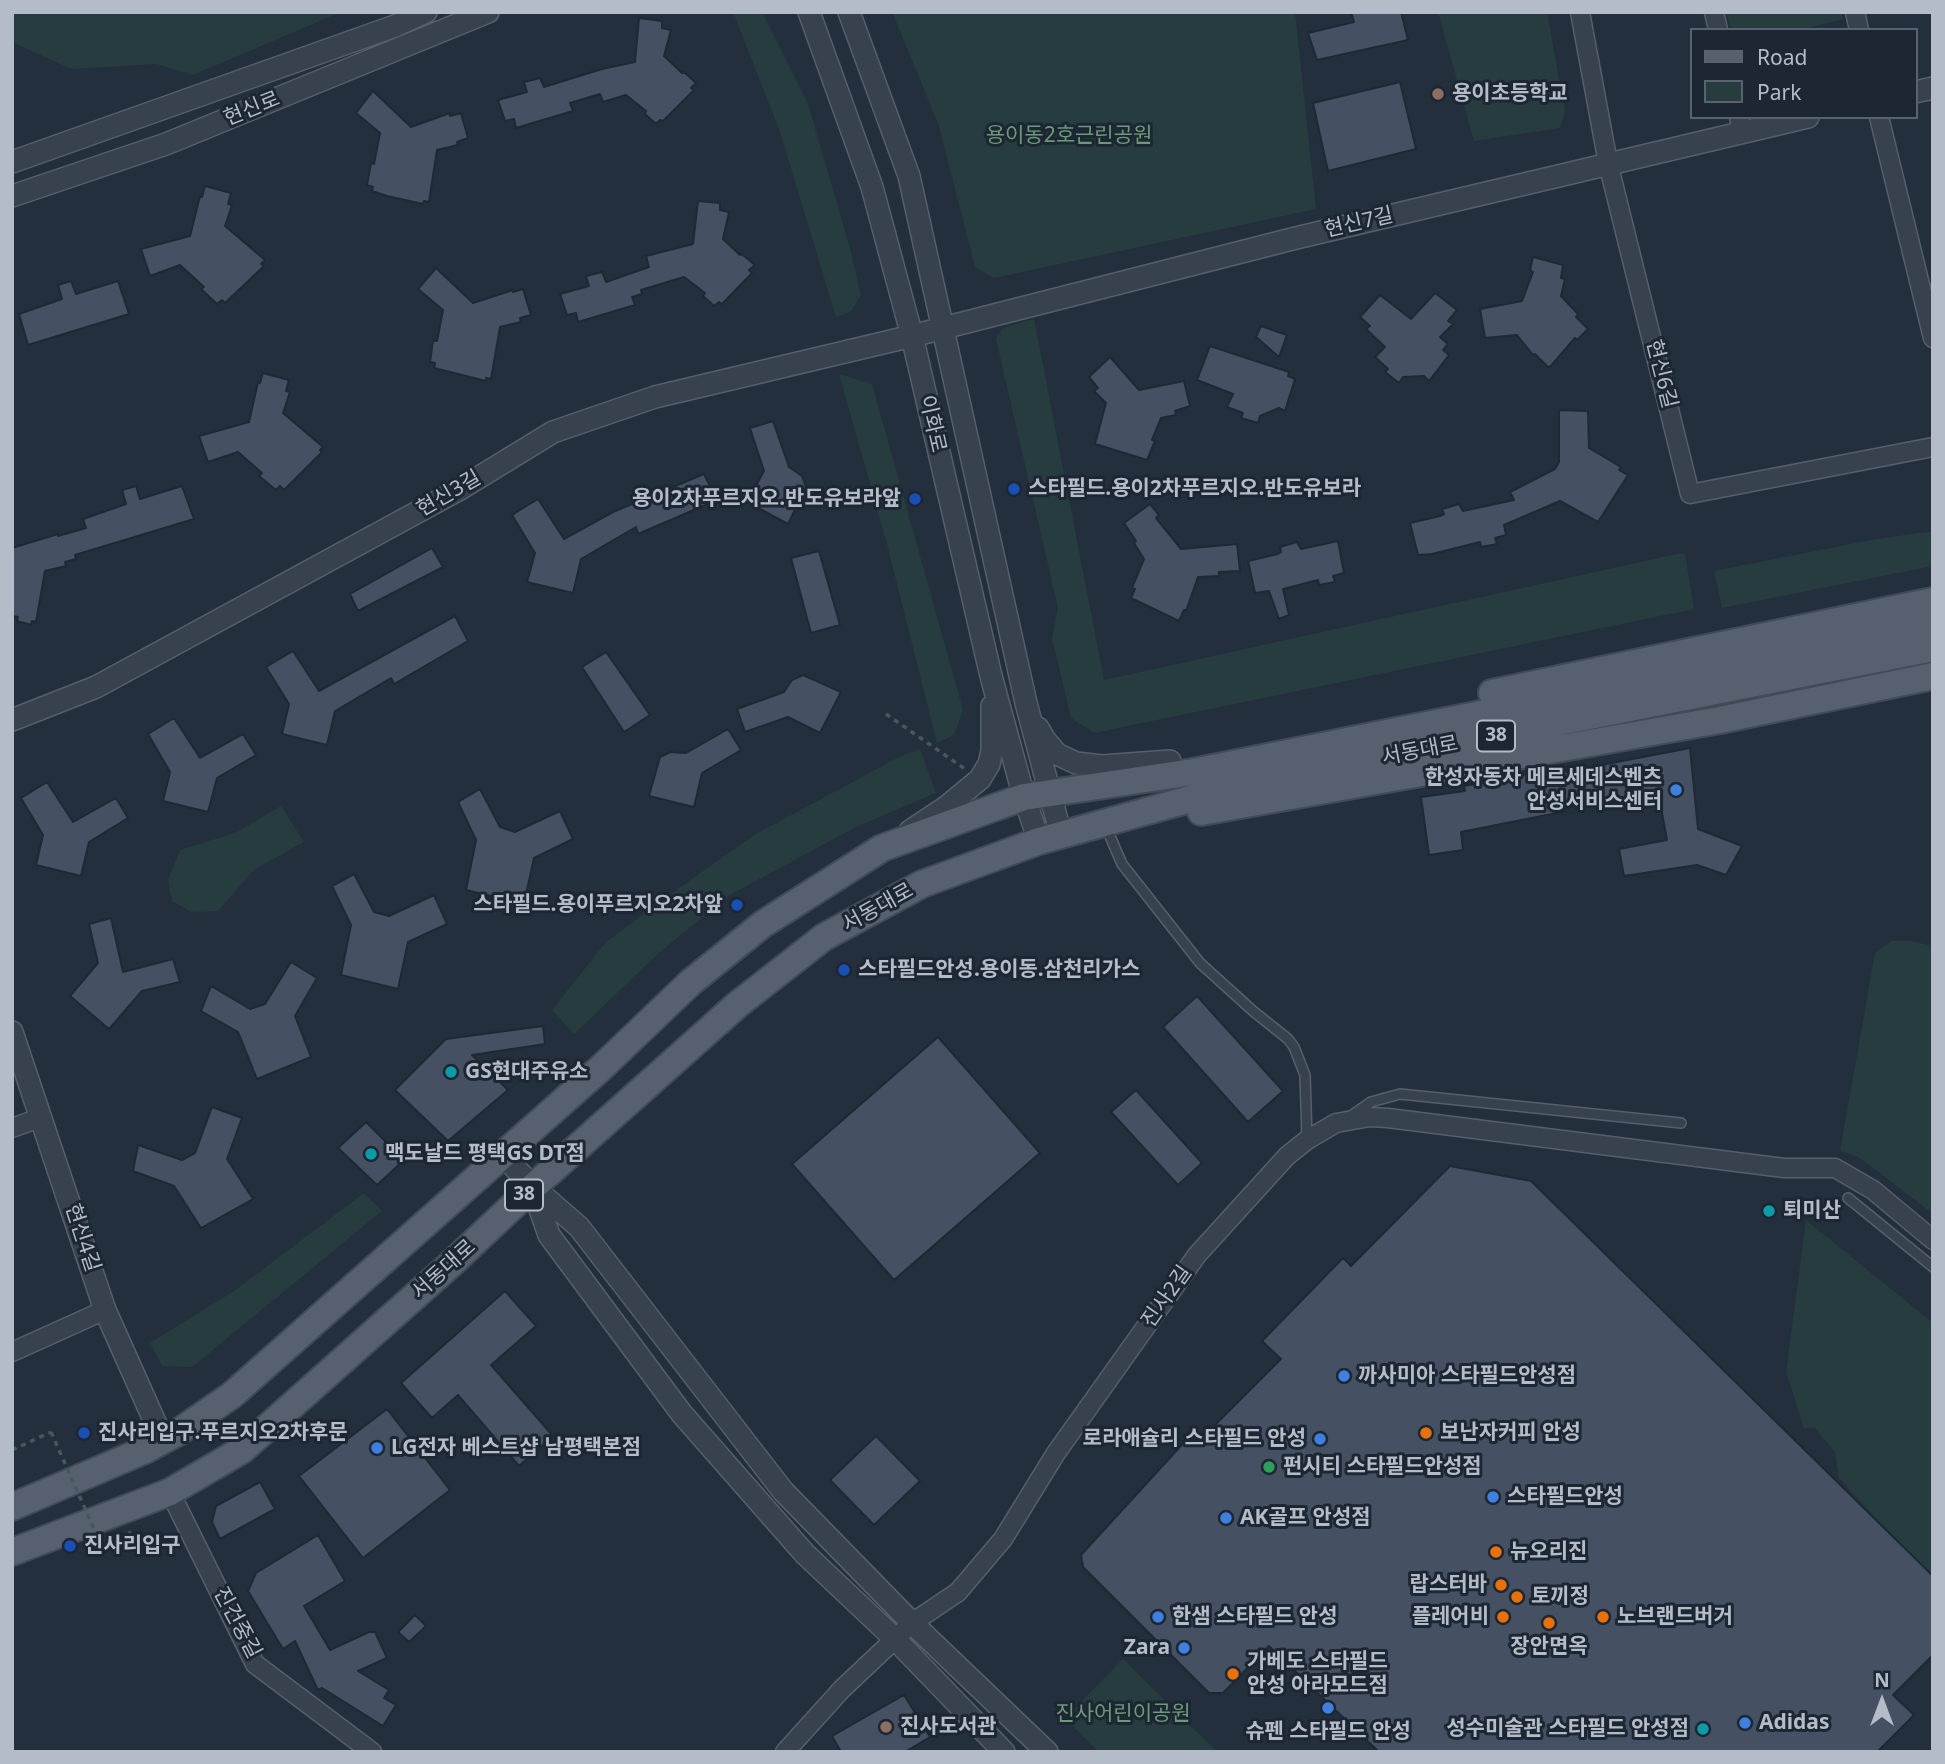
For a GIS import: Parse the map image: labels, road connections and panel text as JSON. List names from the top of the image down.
{
  "streets": {
    "main road": ["38", "서동대로"],
    "street": [
      "현신로",
      "현신7길",
      "현신6길",
      "이화로",
      "현신3길",
      "현신4길",
      "진사2길",
      "진건중길"
    ]
  },
  "crossings": [
    ["현신7길", "현신6길"],
    ["현신7길", "이화로"],
    ["현신7길", "현신3길"],
    ["이화로", "현신3길"],
    ["이화로", "서동대로"],
    ["서동대로", "현신4길"],
    ["서동대로", "진건중길"]
  ],
  "parks": ["용이동2호근린공원", "진사어린이공원"],
  "places": [
    "용이초등학교",
    "스타필드.용이2차푸르지오.반도유보라",
    "용이2차푸르지오.반도유보라앞",
    "한성자동차 메르세데스벤츠 안성서비스센터",
    "스타필드.용이푸르지오2차앞",
    "스타필드안성.용이동.삼천리가스",
    "GS현대주유소",
    "맥도날드 평택GS DT점",
    "퇴미산",
    "까사미아 스타필드안성점",
    "진사리입구.푸르지오2차후문",
    "보난자커피 안성",
    "로라애슐리 스타필드 안성",
    "LG전자 베스트샵 남평택본점",
    "펀시티 스타필드안성점",
    "스타필드안성",
    "AK골프 안성점",
    "진사리입구",
    "뉴오리진",
    "랍스터바",
    "토끼정",
    "한샘 스타필드 안성",
    "플레어비",
    "노브랜드버거",
    "장안면옥",
    "Zara",
    "가베도 스타필드 안성 아라모드점",
    "슈펜 스타필드 안성",
    "Adidas",
    "진사도서관",
    "성수미술관 스타필드 안성점"
  ],
  "legend": ["Road", "Park"],
  "north": "top"
}
